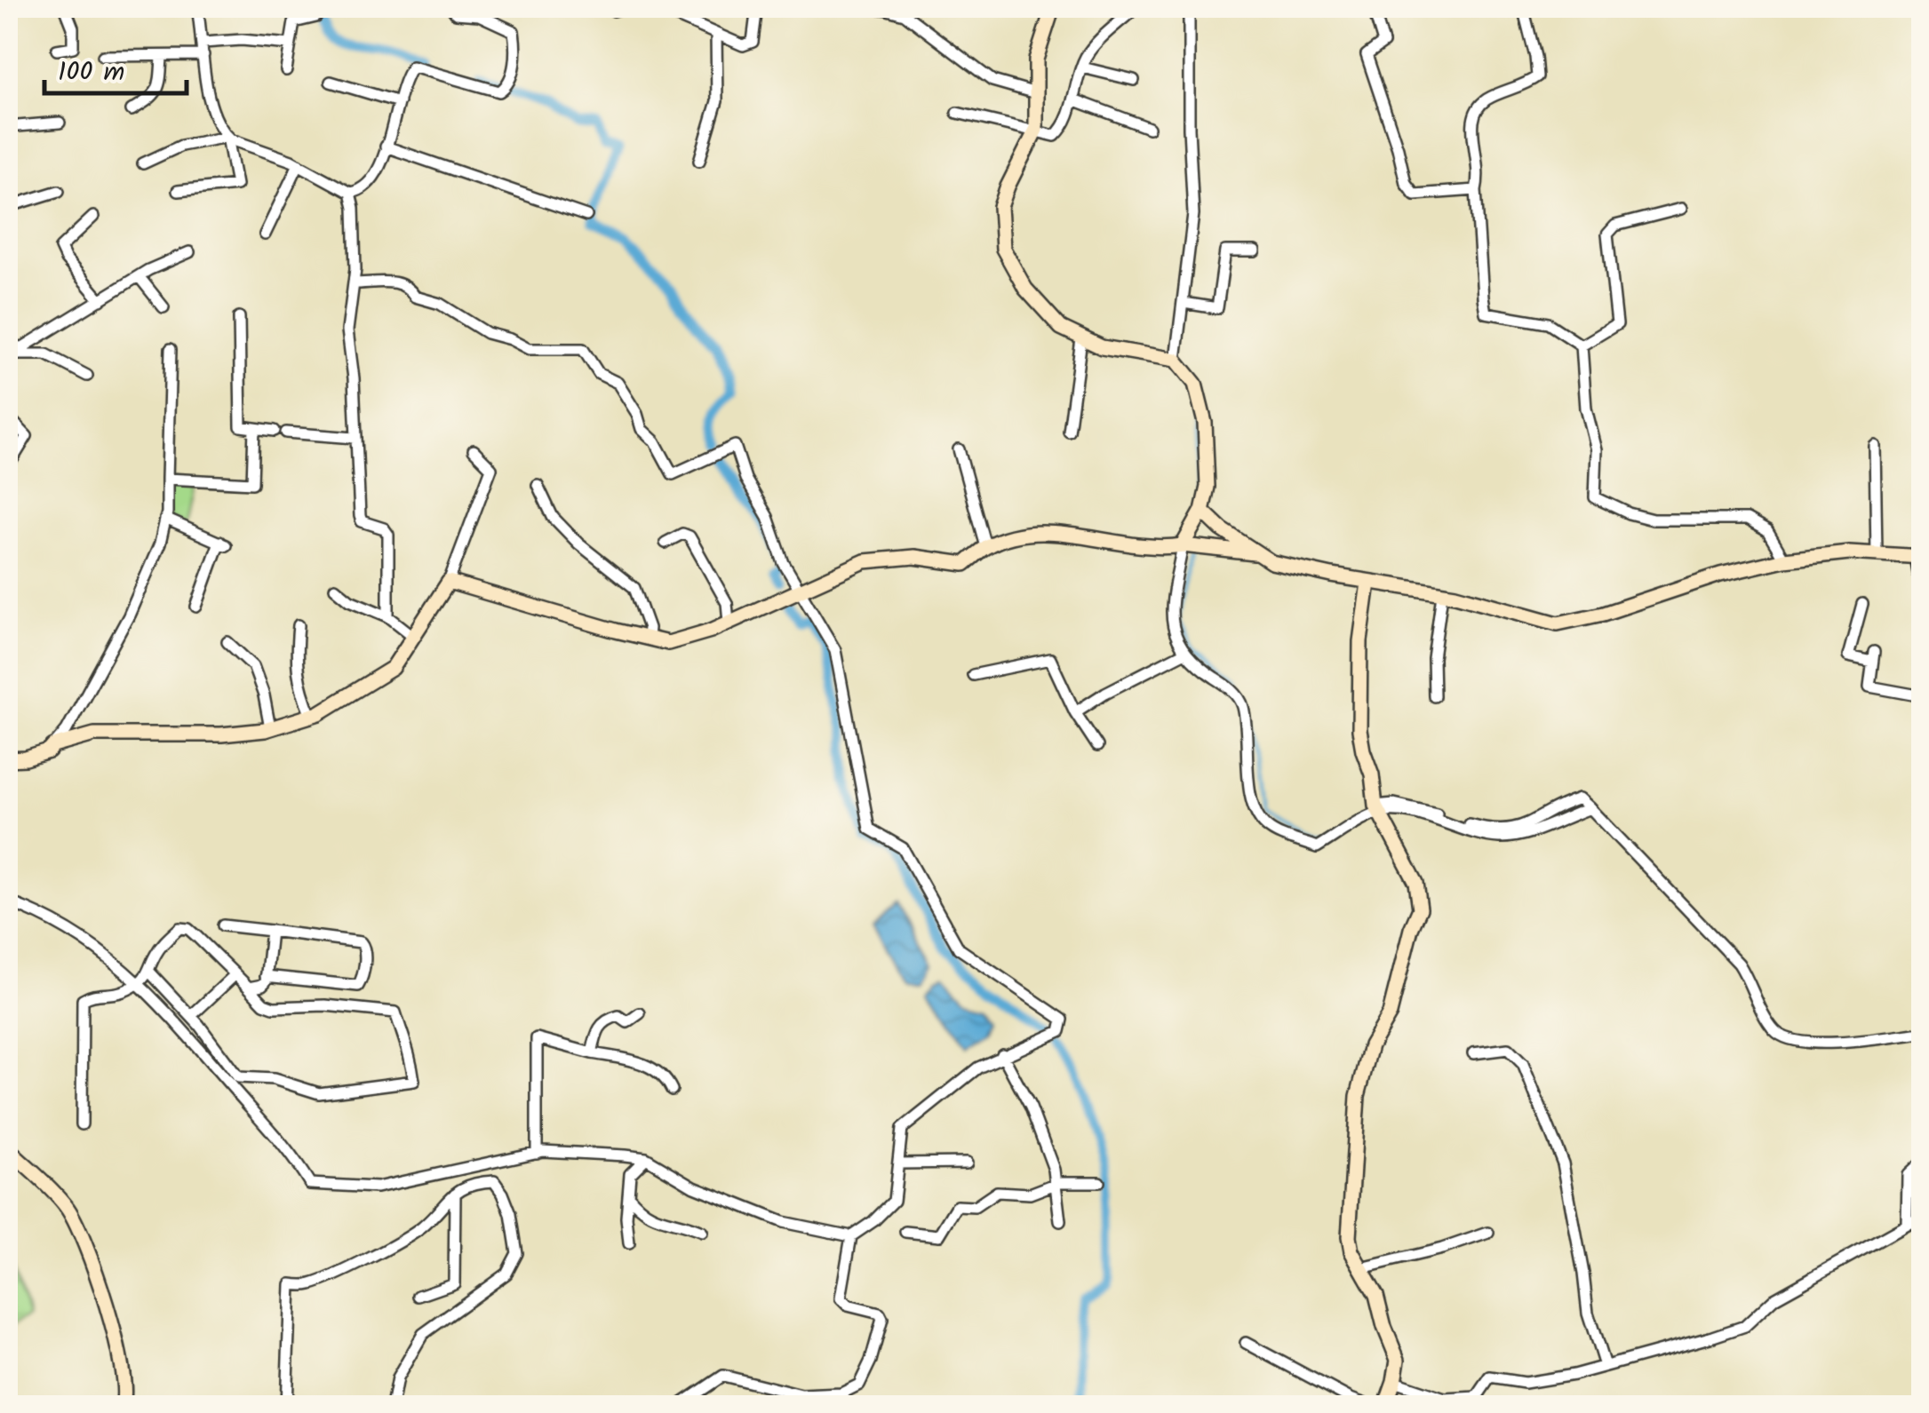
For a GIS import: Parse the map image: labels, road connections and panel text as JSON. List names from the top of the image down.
{
  "scale_bar": "100 m"
}
